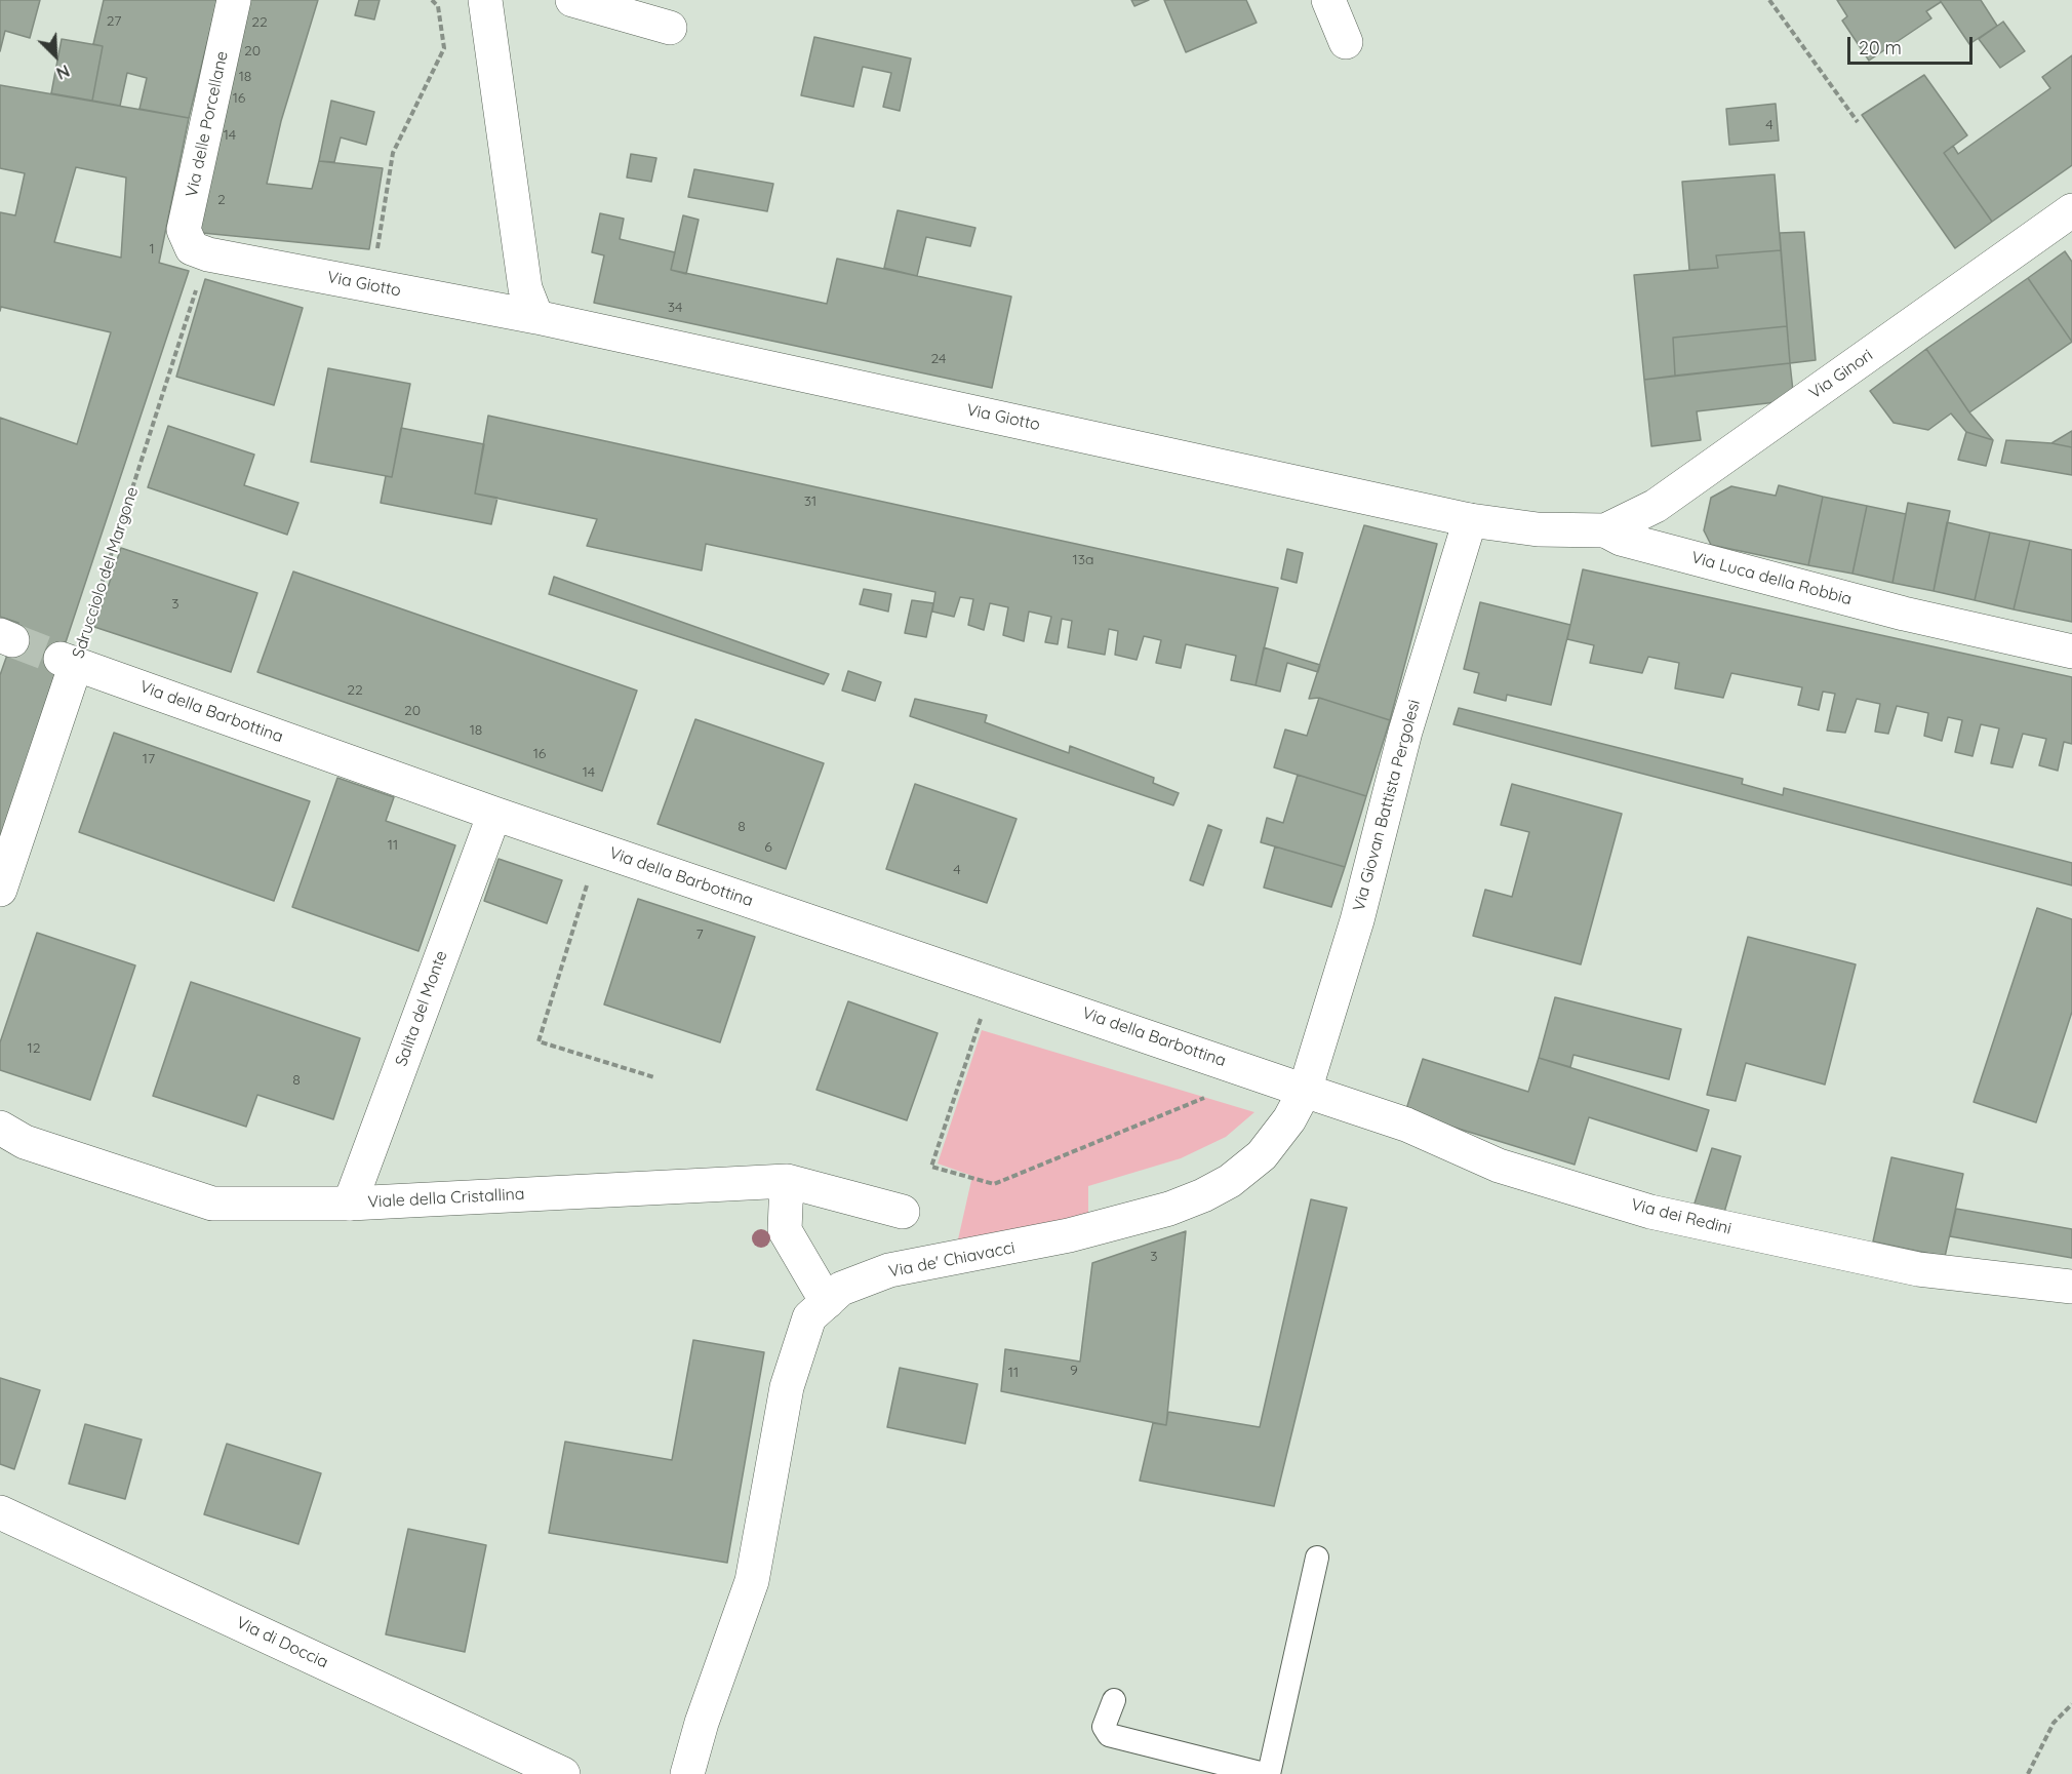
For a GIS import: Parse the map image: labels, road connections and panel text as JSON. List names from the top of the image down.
{
  "streets": {
    "street": [
      "Via delle Porcellane",
      "Via Giotto",
      "Via Ginori",
      "Sdrucciolo del Margone",
      "Via Luca della Robbia",
      "Via della Barbottina",
      "Via Giovan Battista Pergolesi",
      "Salita del Monte",
      "Viale della Cristallina",
      "Via dei Redini",
      "Via de' Chiavacci",
      "Via di Doccia"
    ]
  },
  "crossings": [
    ["Via delle Porcellane", "Via Giotto"],
    ["Via delle Porcellane", "Sdrucciolo del Margone"],
    ["Via Giotto", "Sdrucciolo del Margone"],
    ["Via Giotto", "Via Luca della Robbia"],
    ["Via Giotto", "Via Giovan Battista Pergolesi"],
    ["Via Ginori", "Via Luca della Robbia"],
    ["Sdrucciolo del Margone", "Via della Barbottina"],
    ["Via Luca della Robbia", "Via Giovan Battista Pergolesi"],
    ["Via della Barbottina", "Via Giovan Battista Pergolesi"],
    ["Via della Barbottina", "Salita del Monte"],
    ["Via della Barbottina", "Via dei Redini"],
    ["Via della Barbottina", "Via de' Chiavacci"],
    ["Via Giovan Battista Pergolesi", "Via dei Redini"],
    ["Via Giovan Battista Pergolesi", "Via de' Chiavacci"],
    ["Salita del Monte", "Viale della Cristallina"],
    ["Via dei Redini", "Via de' Chiavacci"]
  ],
  "house_numbers": [
    "27",
    "22",
    "20",
    "18",
    "16",
    "4",
    "14",
    "2",
    "1",
    "34",
    "24",
    "31",
    "13a",
    "3",
    "22",
    "20",
    "18",
    "16",
    "17",
    "14",
    "8",
    "11",
    "6",
    "4",
    "7",
    "12",
    "8",
    "3",
    "9",
    "11"
  ],
  "scale_bar": "20 m",
  "north": "bottom right"
}
